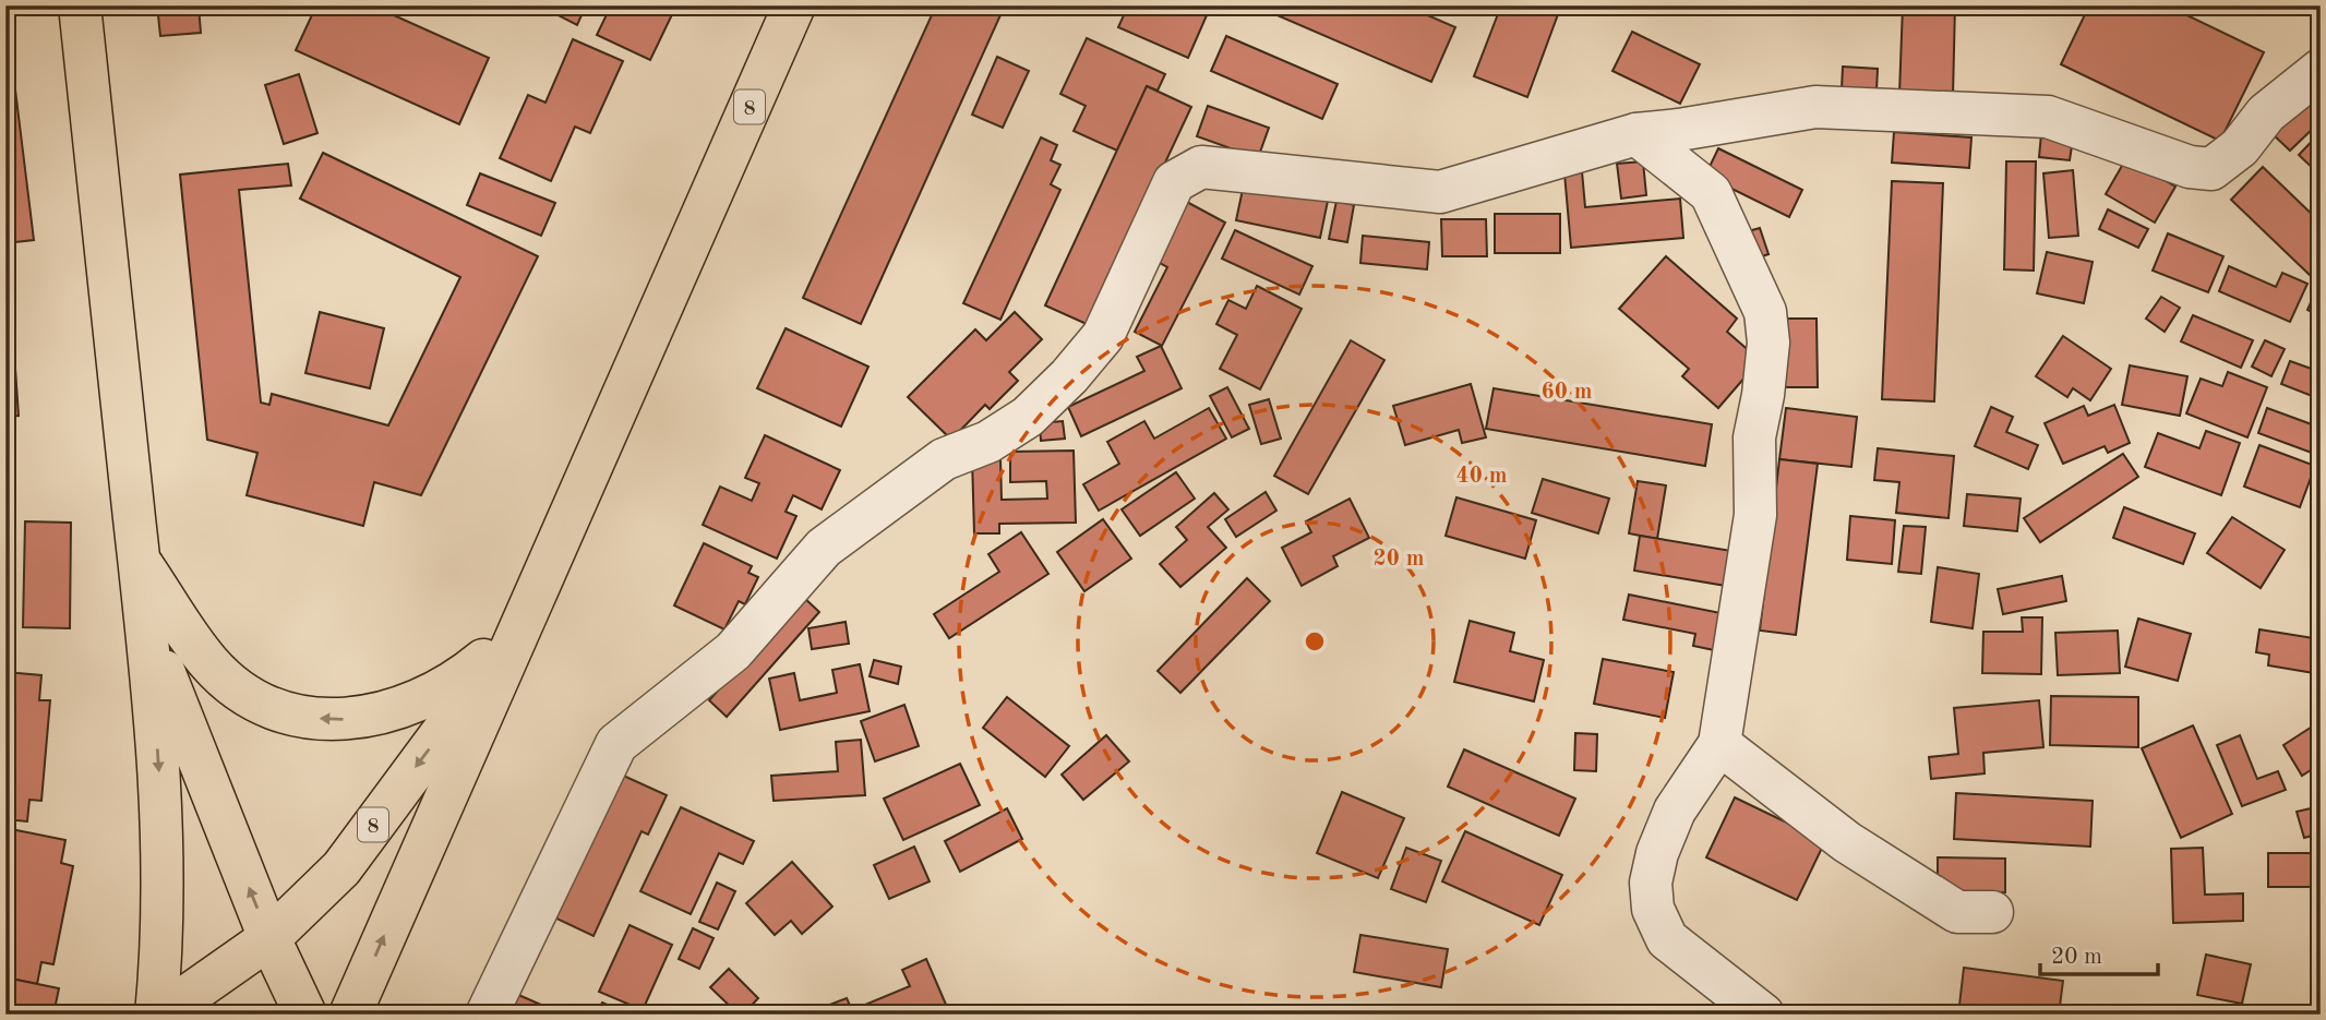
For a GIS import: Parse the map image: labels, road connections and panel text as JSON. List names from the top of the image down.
{
  "streets": {
    "main road": ["8"]
  },
  "scale_bar": "20 m",
  "rings": ["60 m", "40 m", "20 m"]
}
